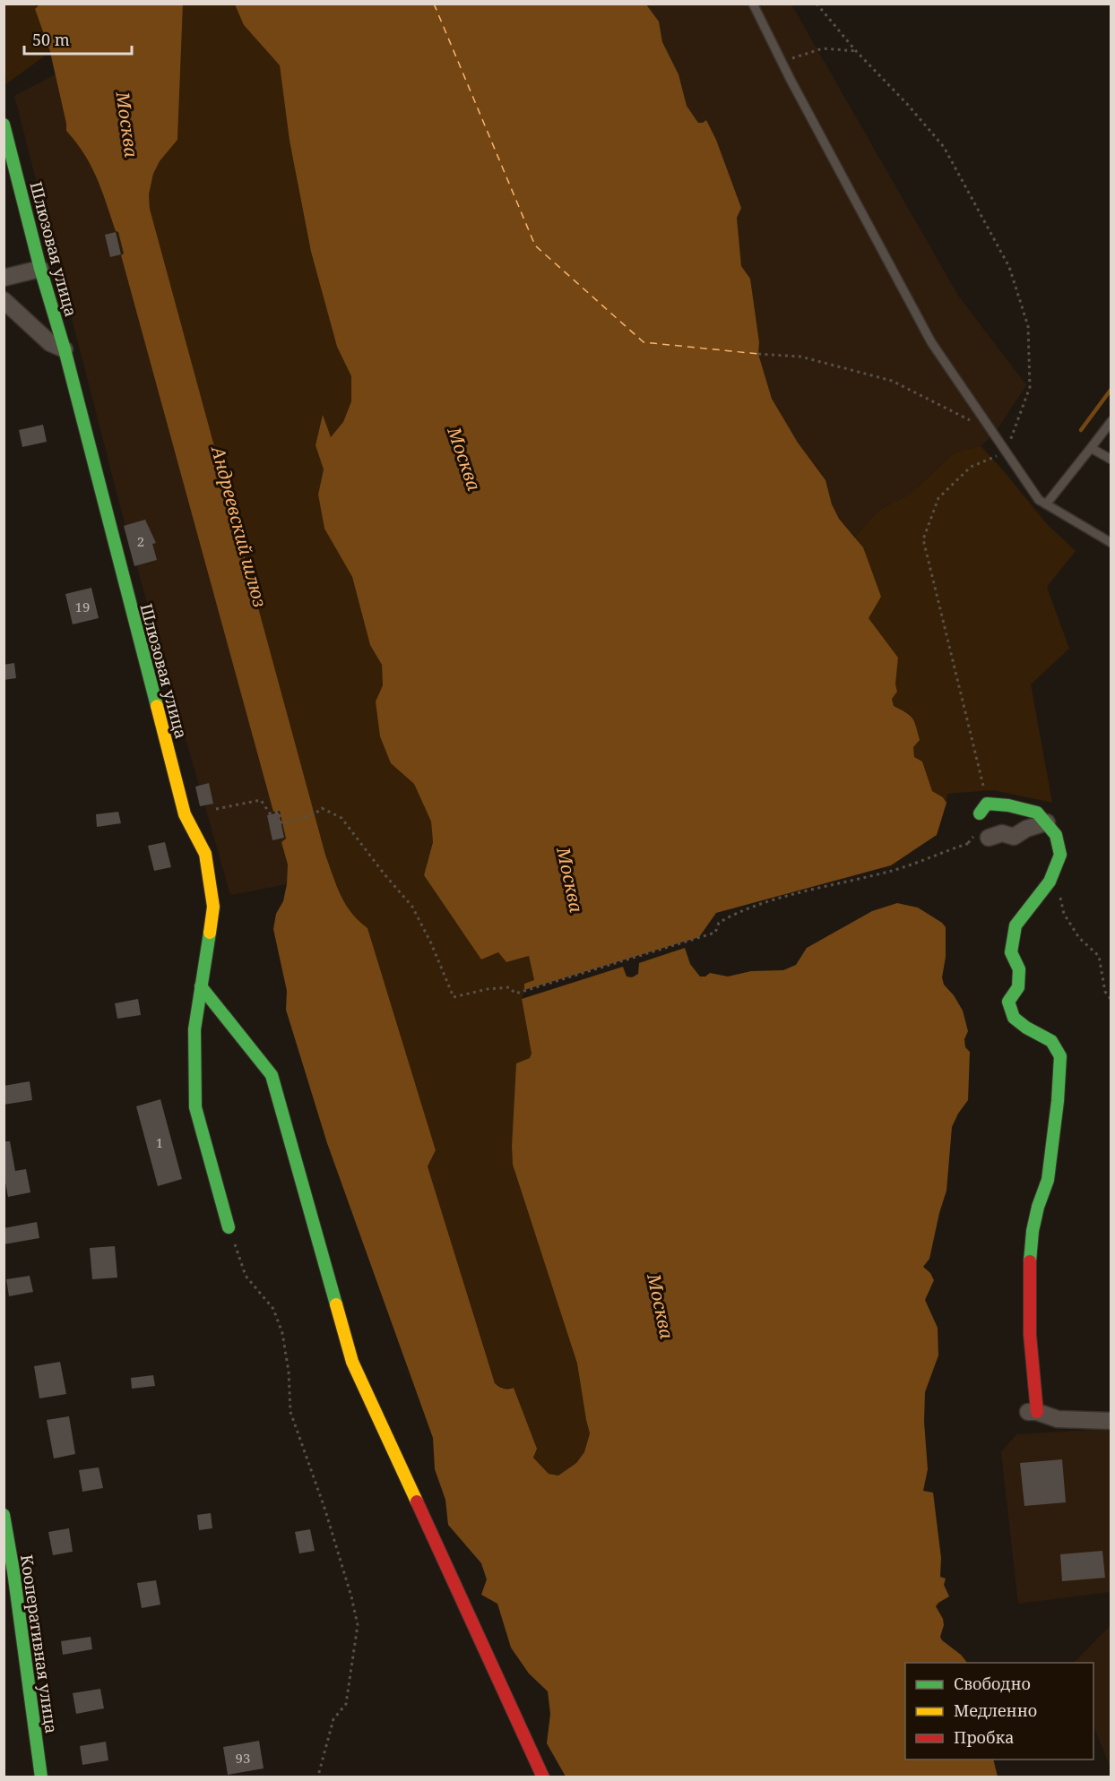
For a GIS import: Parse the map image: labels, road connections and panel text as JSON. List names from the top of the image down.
{
  "streets": {
    "street": ["Шлюзовая улица", "Кооперативная улица"]
  },
  "water": ["Москва", "Андреевский шлюз"],
  "house_numbers": [
    "2",
    "19",
    "1",
    "93"
  ],
  "legend": ["Свободно", "Медленно", "Пробка"],
  "scale_bar": "50 m"
}
